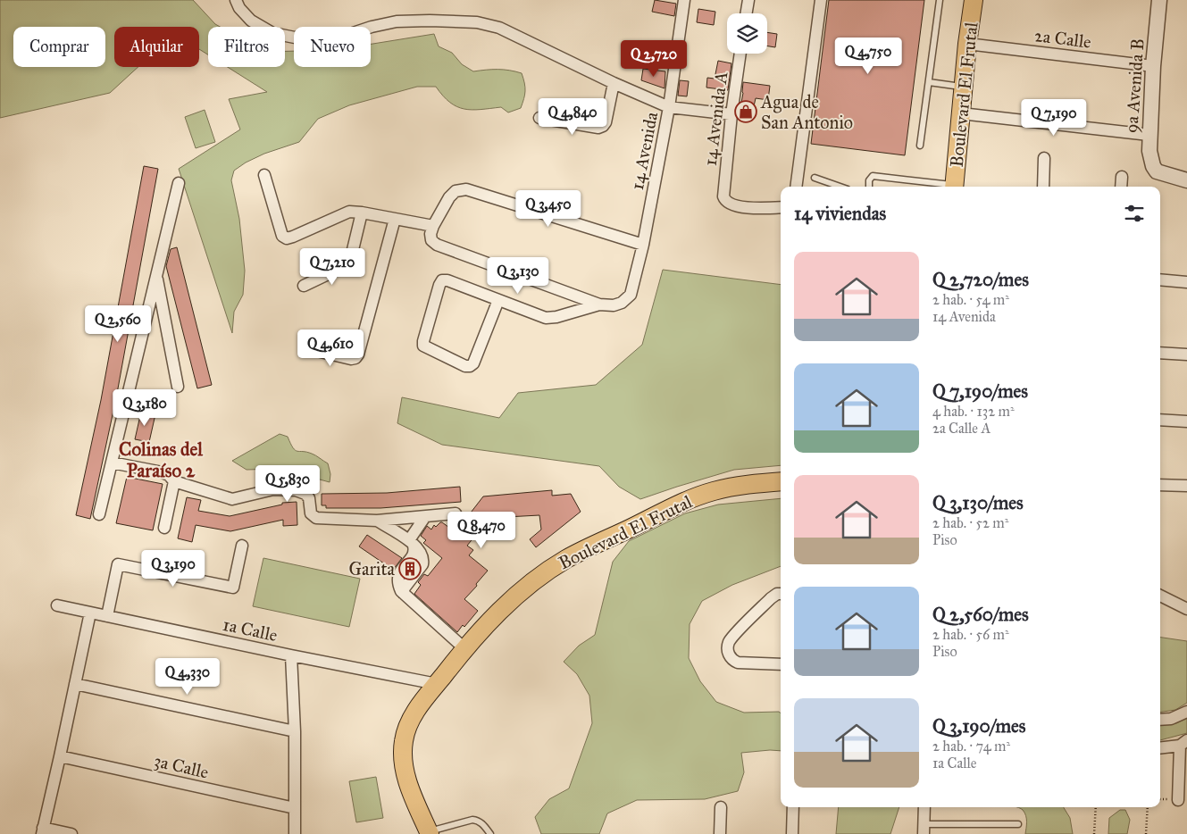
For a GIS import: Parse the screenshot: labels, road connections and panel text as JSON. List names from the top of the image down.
{
  "streets": {
    "main road": ["Boulevard El Frutal"],
    "street": [
      "2a Calle",
      "9a Avenida B",
      "14 Avenida A",
      "14 Avenida",
      "1a Calle",
      "3a Calle"
    ]
  },
  "crossings": [
    ["2a Calle", "9a Avenida B"],
    ["2a Calle", "Boulevard El Frutal"],
    ["Boulevard El Frutal", "1a Calle"]
  ],
  "districts": ["Colinas del Paraíso 2"],
  "places": {
    "shop": ["Agua de San Antonio"],
    "building": ["Garita"]
  },
  "page": {
    "chip": [
      "Comprar",
      "Alquilar",
      "Filtros",
      "Nuevo"
    ],
    "price": [
      "Q 4,750",
      "Q 2,720",
      "Q 4,840",
      "Q 7,190",
      "Q 3,450",
      "Q 7,210",
      "Q 3,130",
      "Q 2,560",
      "Q 4,610",
      "Q 3,180",
      "Q 5,830",
      "Q 8,470",
      "Q 3,190",
      "Q 4,330"
    ],
    "heading": "14 viviendas",
    "list": [
      {
        "name": "Q 2,720/mes",
        "note": "2 hab. · 54 m² · 14 Avenida"
      },
      {
        "name": "Q 7,190/mes",
        "note": "4 hab. · 132 m² · 2a Calle A"
      },
      {
        "name": "Q 3,130/mes",
        "note": "2 hab. · 52 m² · Piso"
      },
      {
        "name": "Q 2,560/mes",
        "note": "2 hab. · 56 m² · Piso"
      },
      {
        "name": "Q 3,190/mes",
        "note": "2 hab. · 74 m² · 1a Calle"
      }
    ]
  }
}
